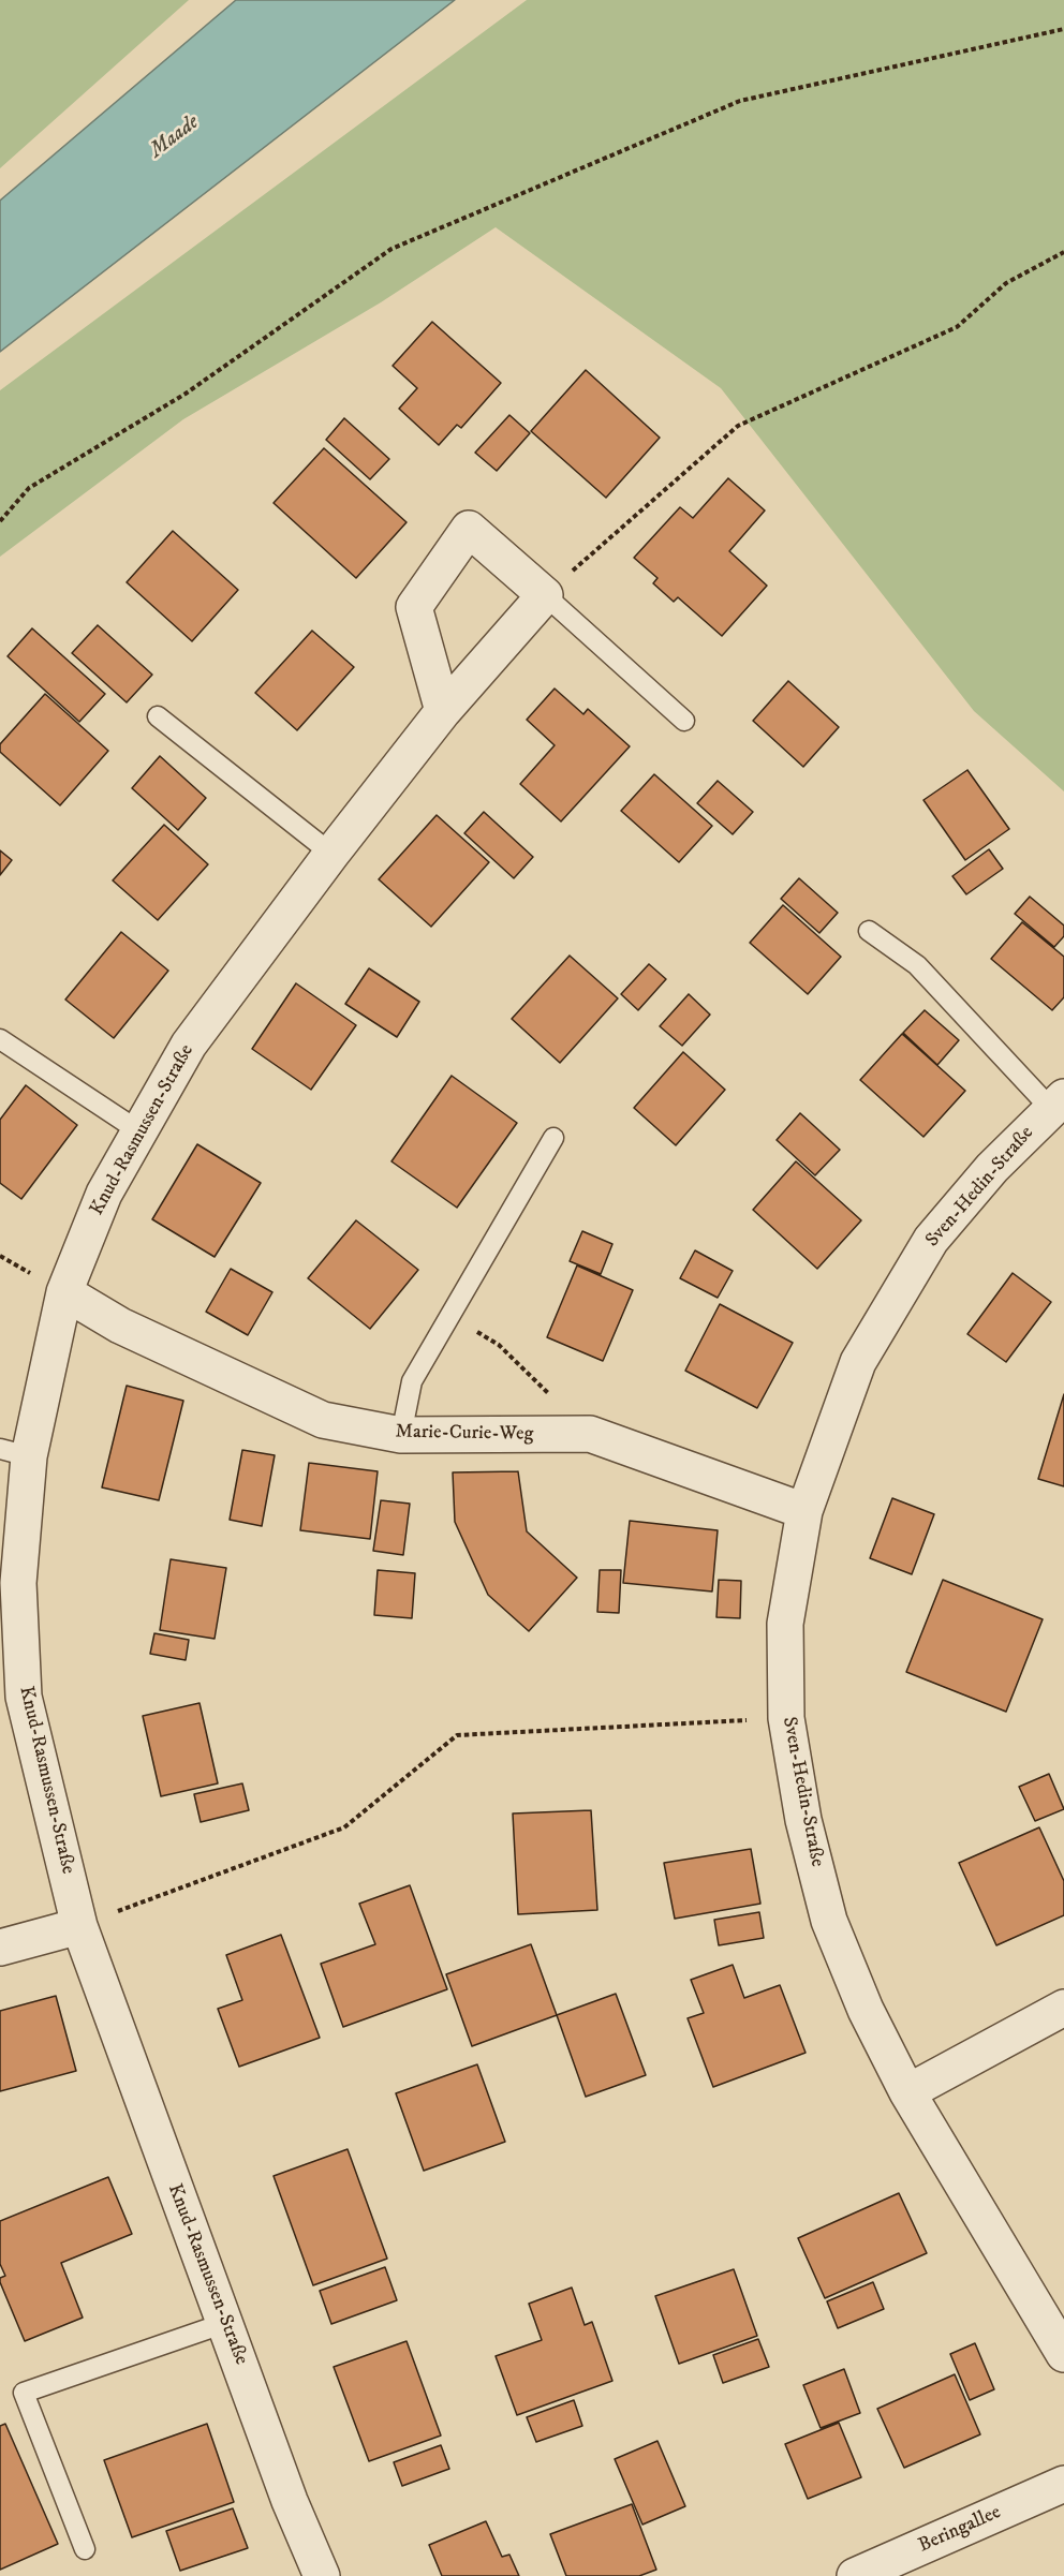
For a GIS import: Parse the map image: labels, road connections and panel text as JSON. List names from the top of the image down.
{
  "streets": {
    "street": [
      "Knud-Rasmussen-Straße",
      "Sven-Hedin-Straße",
      "Marie-Curie-Weg",
      "Beringallee"
    ]
  },
  "crossings": [
    ["Knud-Rasmussen-Straße", "Marie-Curie-Weg"],
    ["Sven-Hedin-Straße", "Marie-Curie-Weg"]
  ],
  "water": ["Maade"]
}
